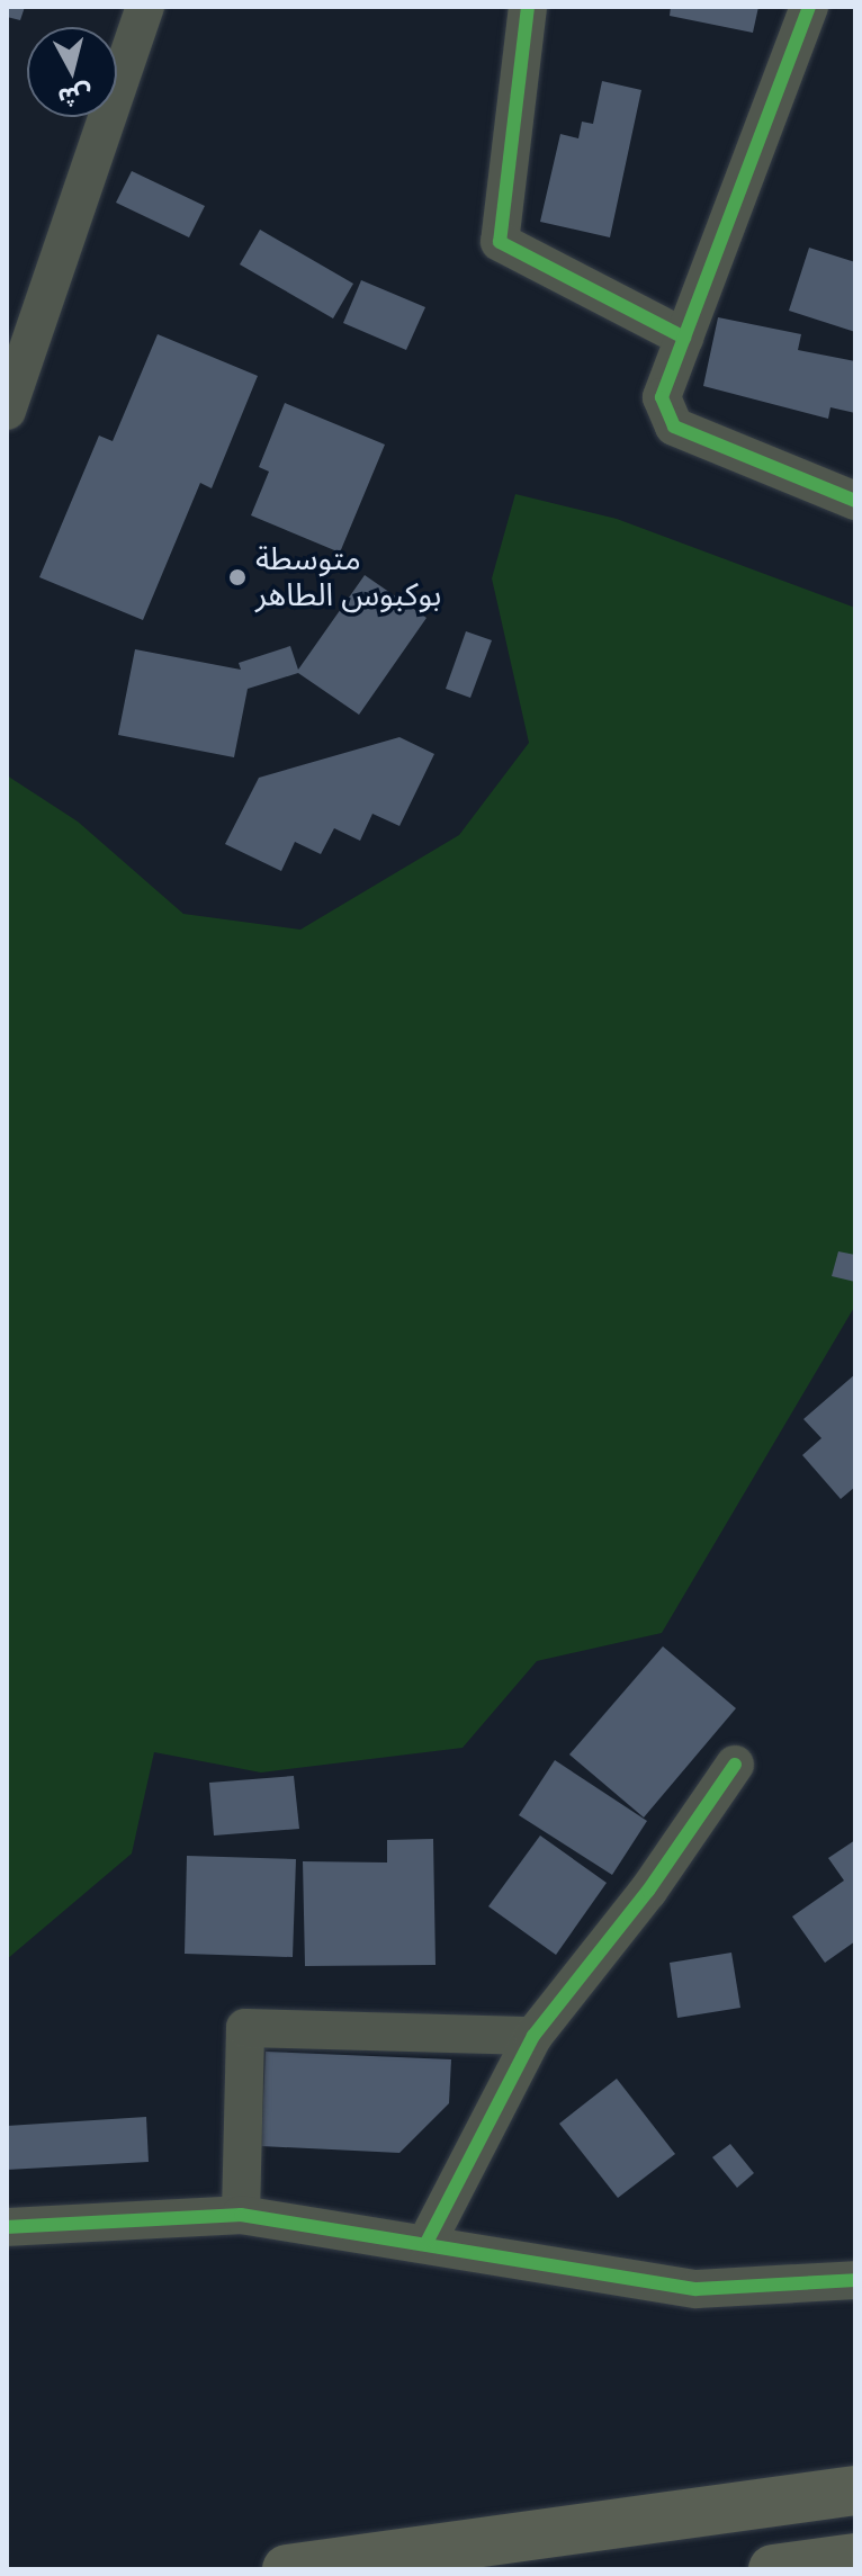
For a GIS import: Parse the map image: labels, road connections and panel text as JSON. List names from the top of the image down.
{
  "places": ["متوسطة بوكبوس الطاهر"],
  "north": "bottom"
}
